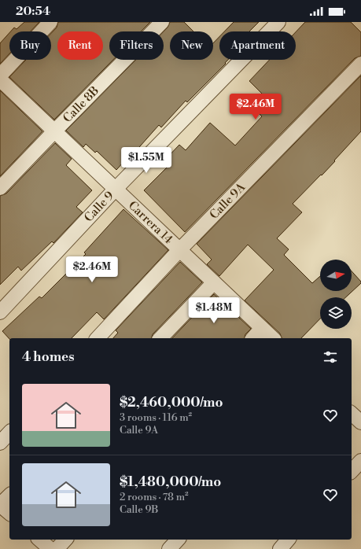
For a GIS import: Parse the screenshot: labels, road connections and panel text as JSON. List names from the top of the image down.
{
  "streets": {
    "street": [
      "Calle 8B",
      "Calle 9A",
      "Calle 9",
      "Carrera 14"
    ]
  },
  "crossings": [
    ["Calle 8B", "Carrera 14"],
    ["Calle 9A", "Carrera 14"],
    ["Calle 9", "Carrera 14"]
  ],
  "north": "right",
  "page": {
    "status": "20:54",
    "chip": [
      "Buy",
      "Rent",
      "Filters",
      "New",
      "Apartment"
    ],
    "price": [
      "$2.46M",
      "$1.55M",
      "$2.46M",
      "$1.48M"
    ],
    "heading": "4 homes",
    "list": [
      {
        "name": "$2,460,000/mo",
        "note": "3 rooms · 116 m² · Calle 9A"
      },
      {
        "name": "$1,480,000/mo",
        "note": "2 rooms · 78 m² · Calle 9B"
      }
    ]
  }
}
